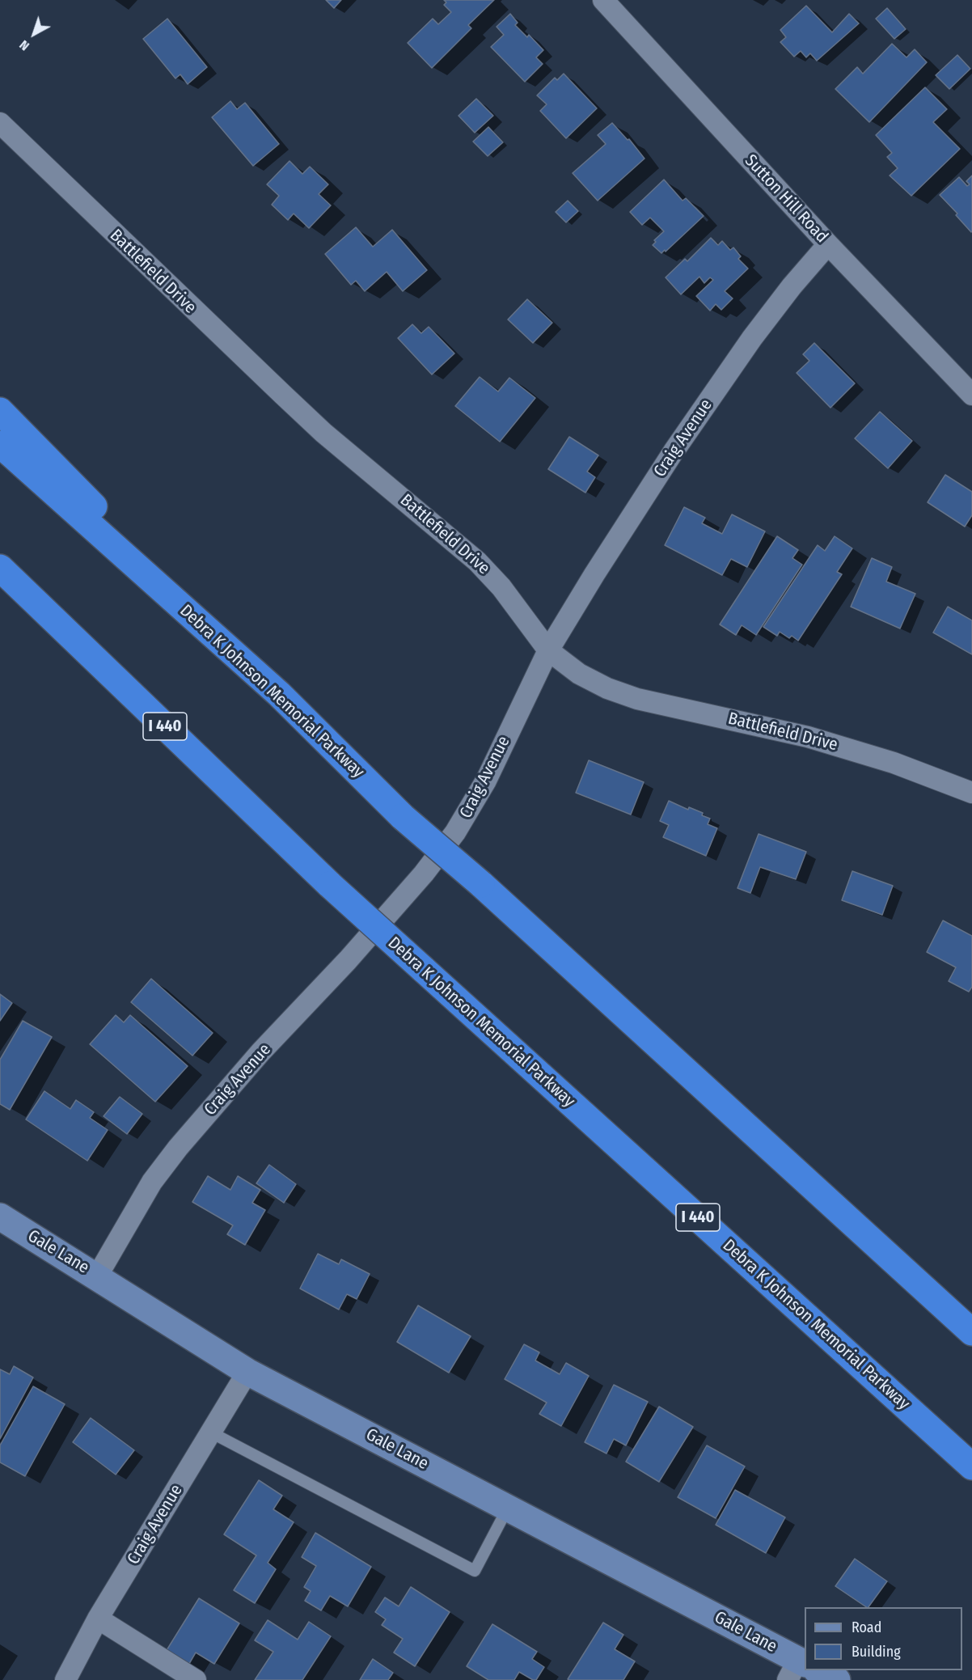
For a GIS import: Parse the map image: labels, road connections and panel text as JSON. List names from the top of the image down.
{
  "streets": {
    "highway": ["Debra K Johnson Memorial Parkway", "I 440"],
    "street": [
      "Sutton Hill Road",
      "Battlefield Drive",
      "Craig Avenue",
      "Gale Lane"
    ]
  },
  "crossings": [
    ["Sutton Hill Road", "Craig Avenue"],
    ["Battlefield Drive", "Craig Avenue"],
    ["Craig Avenue", "Gale Lane"]
  ],
  "legend": ["Road", "Building"],
  "north": "bottom left"
}
